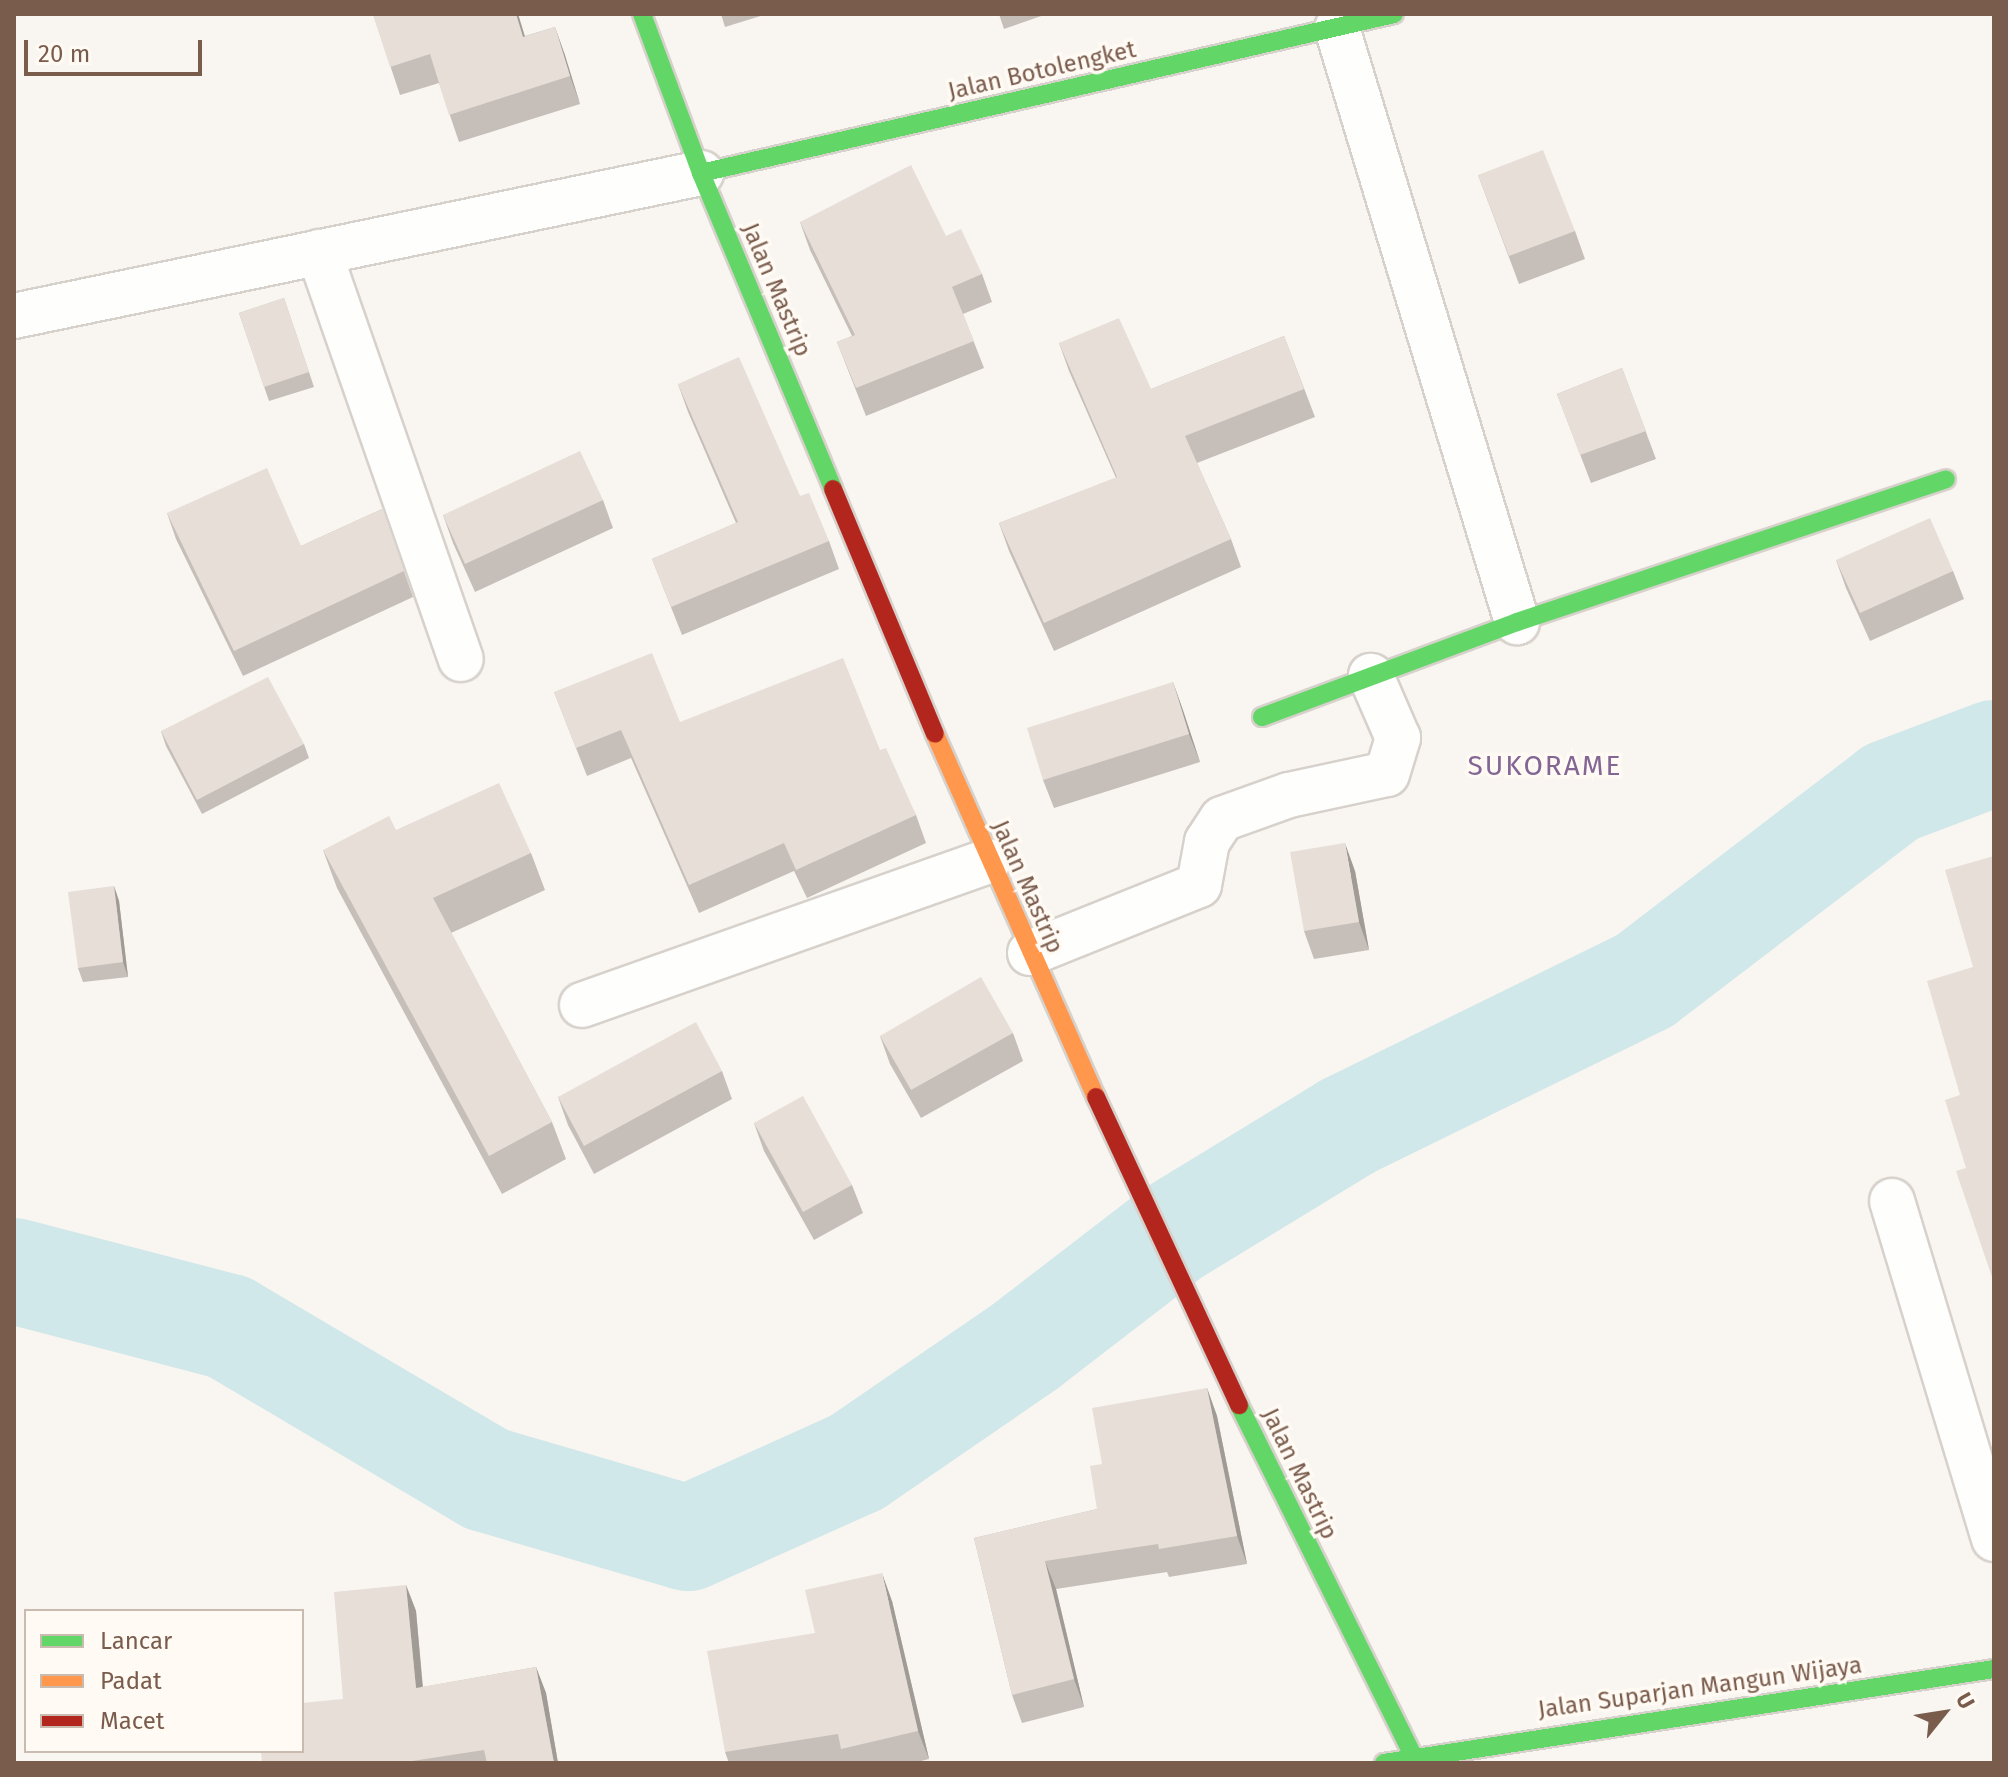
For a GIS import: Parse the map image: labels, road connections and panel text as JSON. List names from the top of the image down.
{
  "streets": {
    "main road": ["Jalan Botolengket", "Jalan Mastrip", "Jalan Suparjan Mangun Wijaya"]
  },
  "crossings": [
    ["Jalan Botolengket", "Jalan Mastrip"],
    ["Jalan Mastrip", "Jalan Suparjan Mangun Wijaya"]
  ],
  "districts": ["SUKORAME"],
  "legend": ["Lancar", "Padat", "Macet"],
  "scale_bar": "20 m",
  "north": "top right"
}
